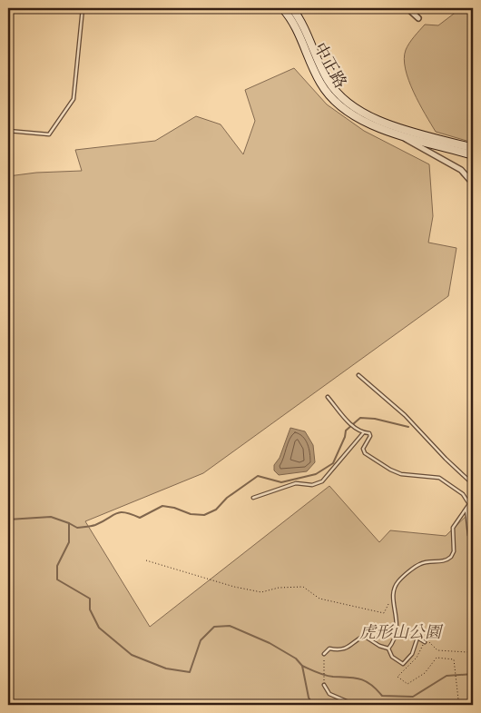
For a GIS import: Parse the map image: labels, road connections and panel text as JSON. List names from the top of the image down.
{
  "streets": {
    "main road": ["中正路"]
  },
  "parks": ["虎形山公園"]
}
